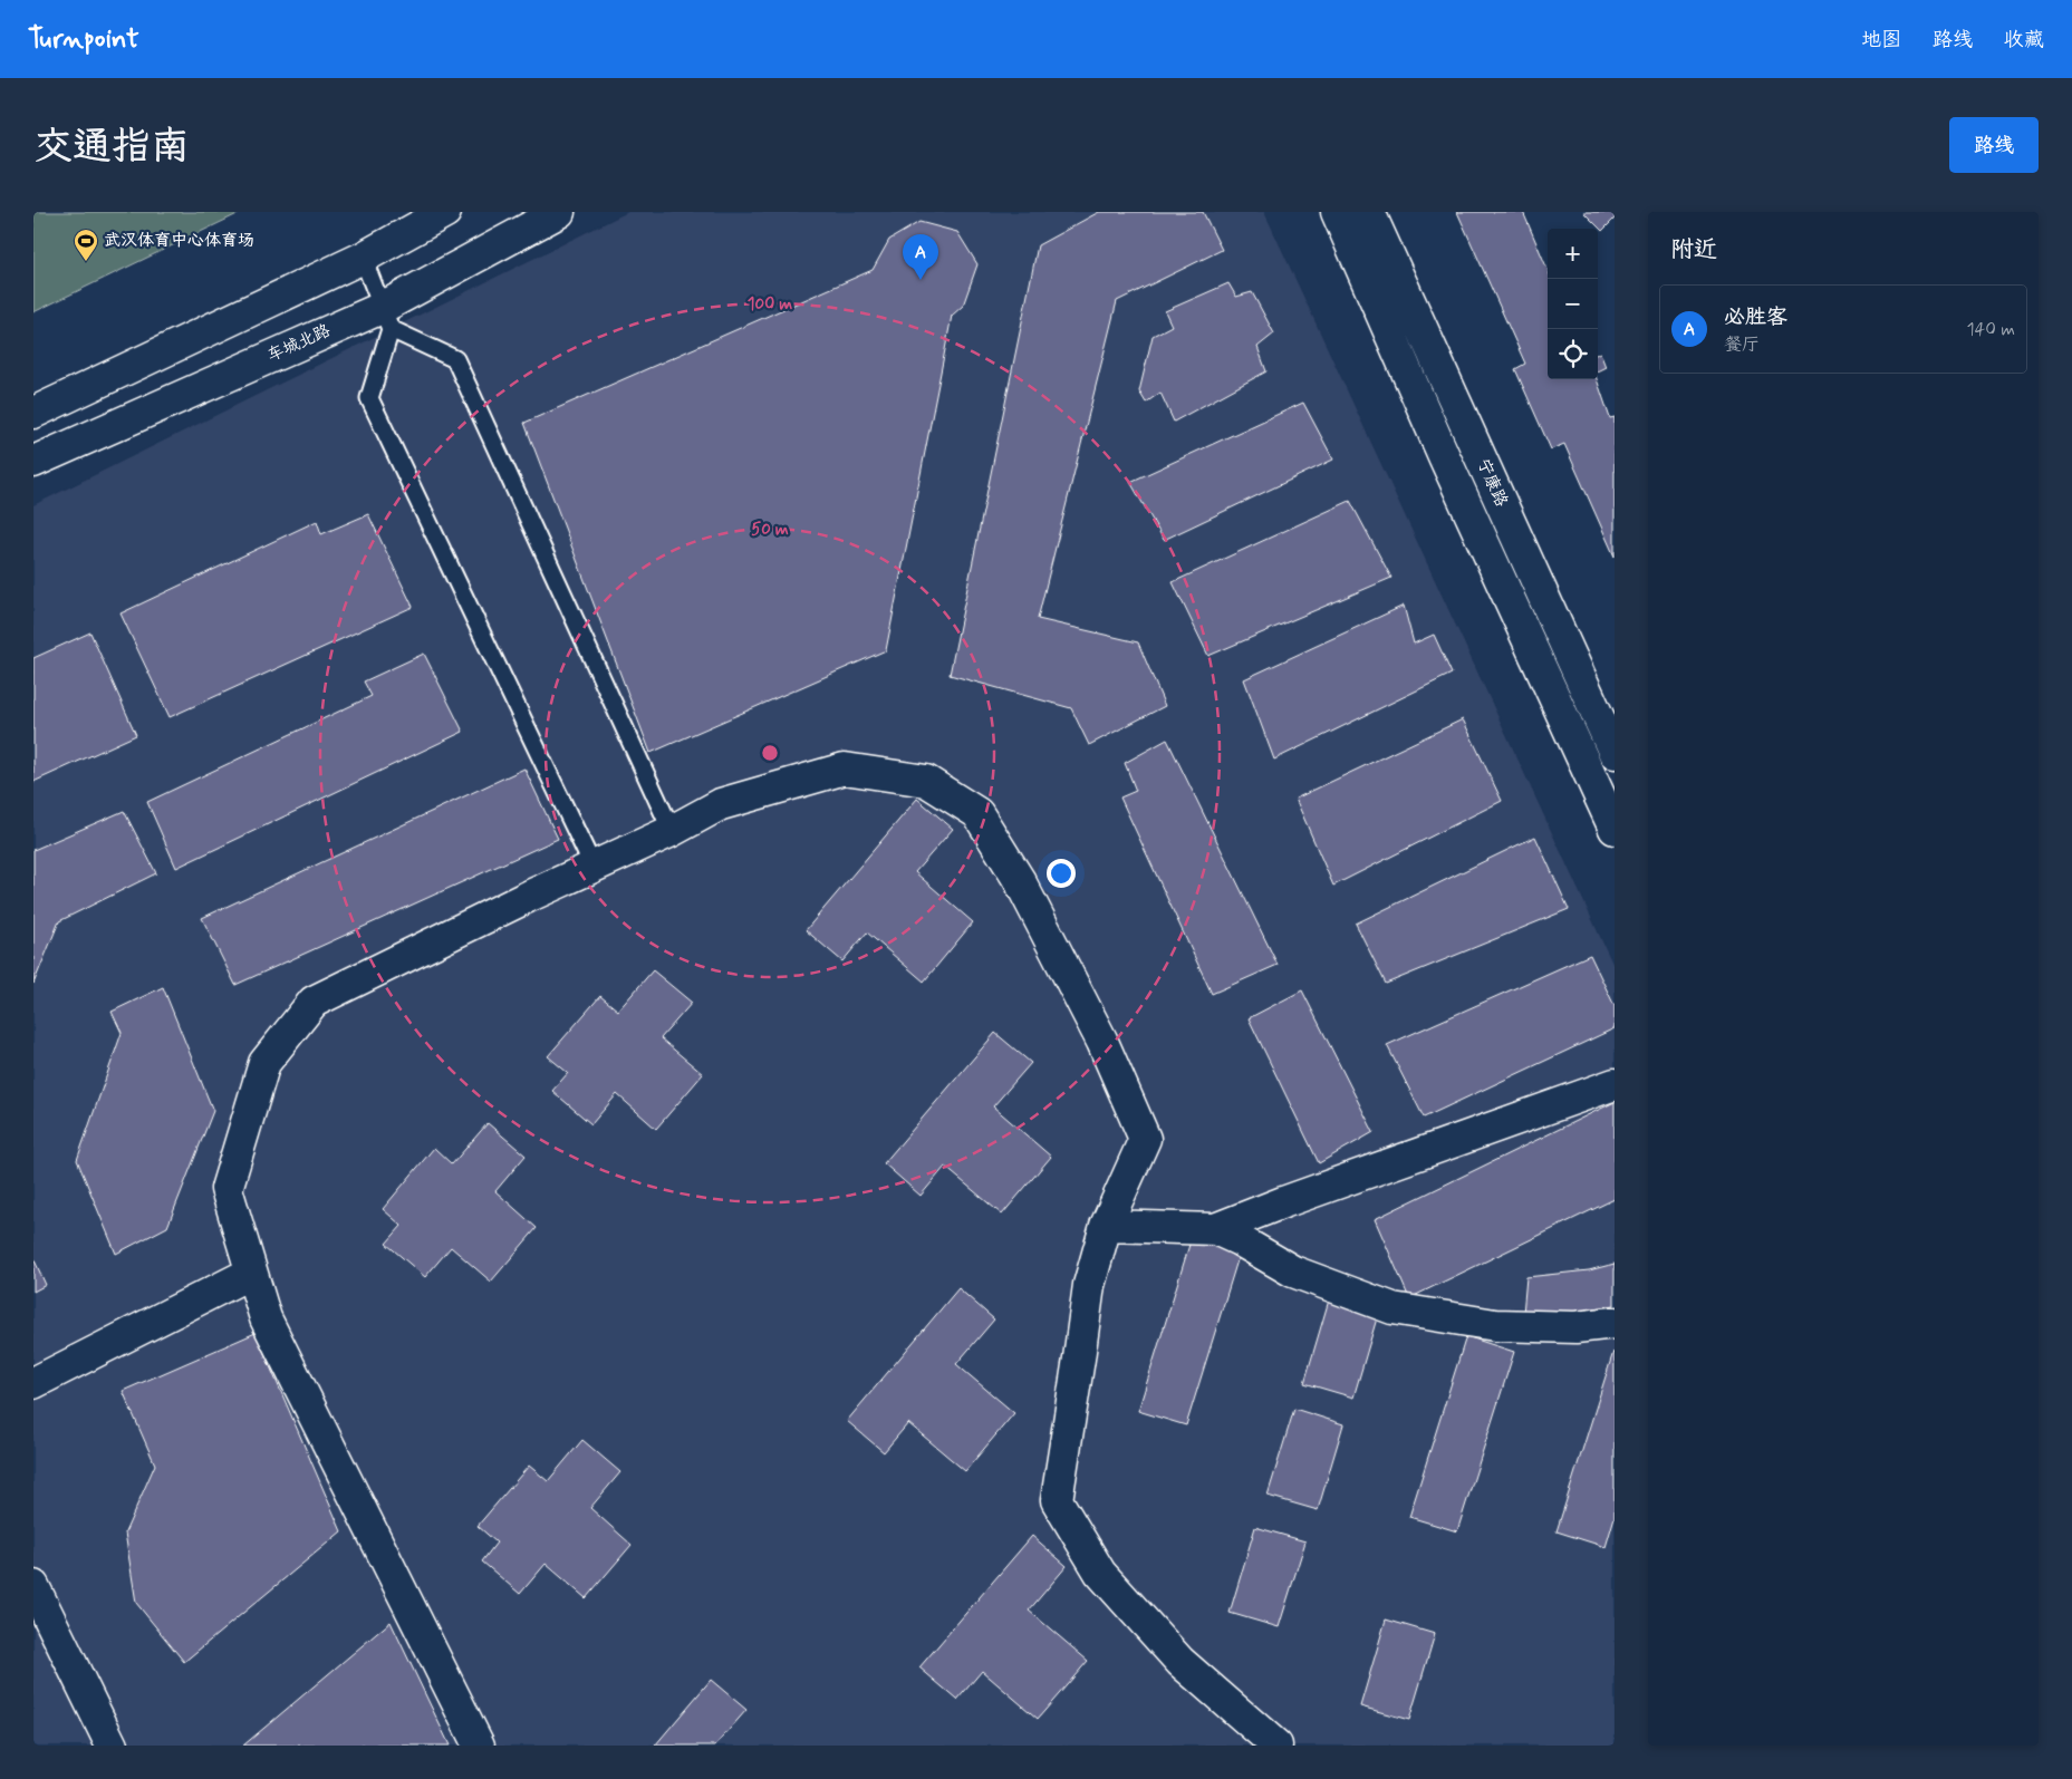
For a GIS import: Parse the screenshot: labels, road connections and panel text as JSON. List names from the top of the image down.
{
  "streets": {
    "street": ["车城北路", "宁康路"]
  },
  "places": {
    "sports": ["武汉体育中心体育场"]
  },
  "page": {
    "header": "Turnpoint",
    "nav": ["地图", "路线", "收藏"],
    "buttons": "路线",
    "title": "交通指南",
    "heading": "附近",
    "map_buttons": ["+", "−"],
    "pins": "A",
    "list": [
      {
        "mark": "A",
        "name": "必胜客",
        "note": "餐厅",
        "value": "140 m"
      }
    ]
  },
  "rings": ["100 m", "50 m"]
}
